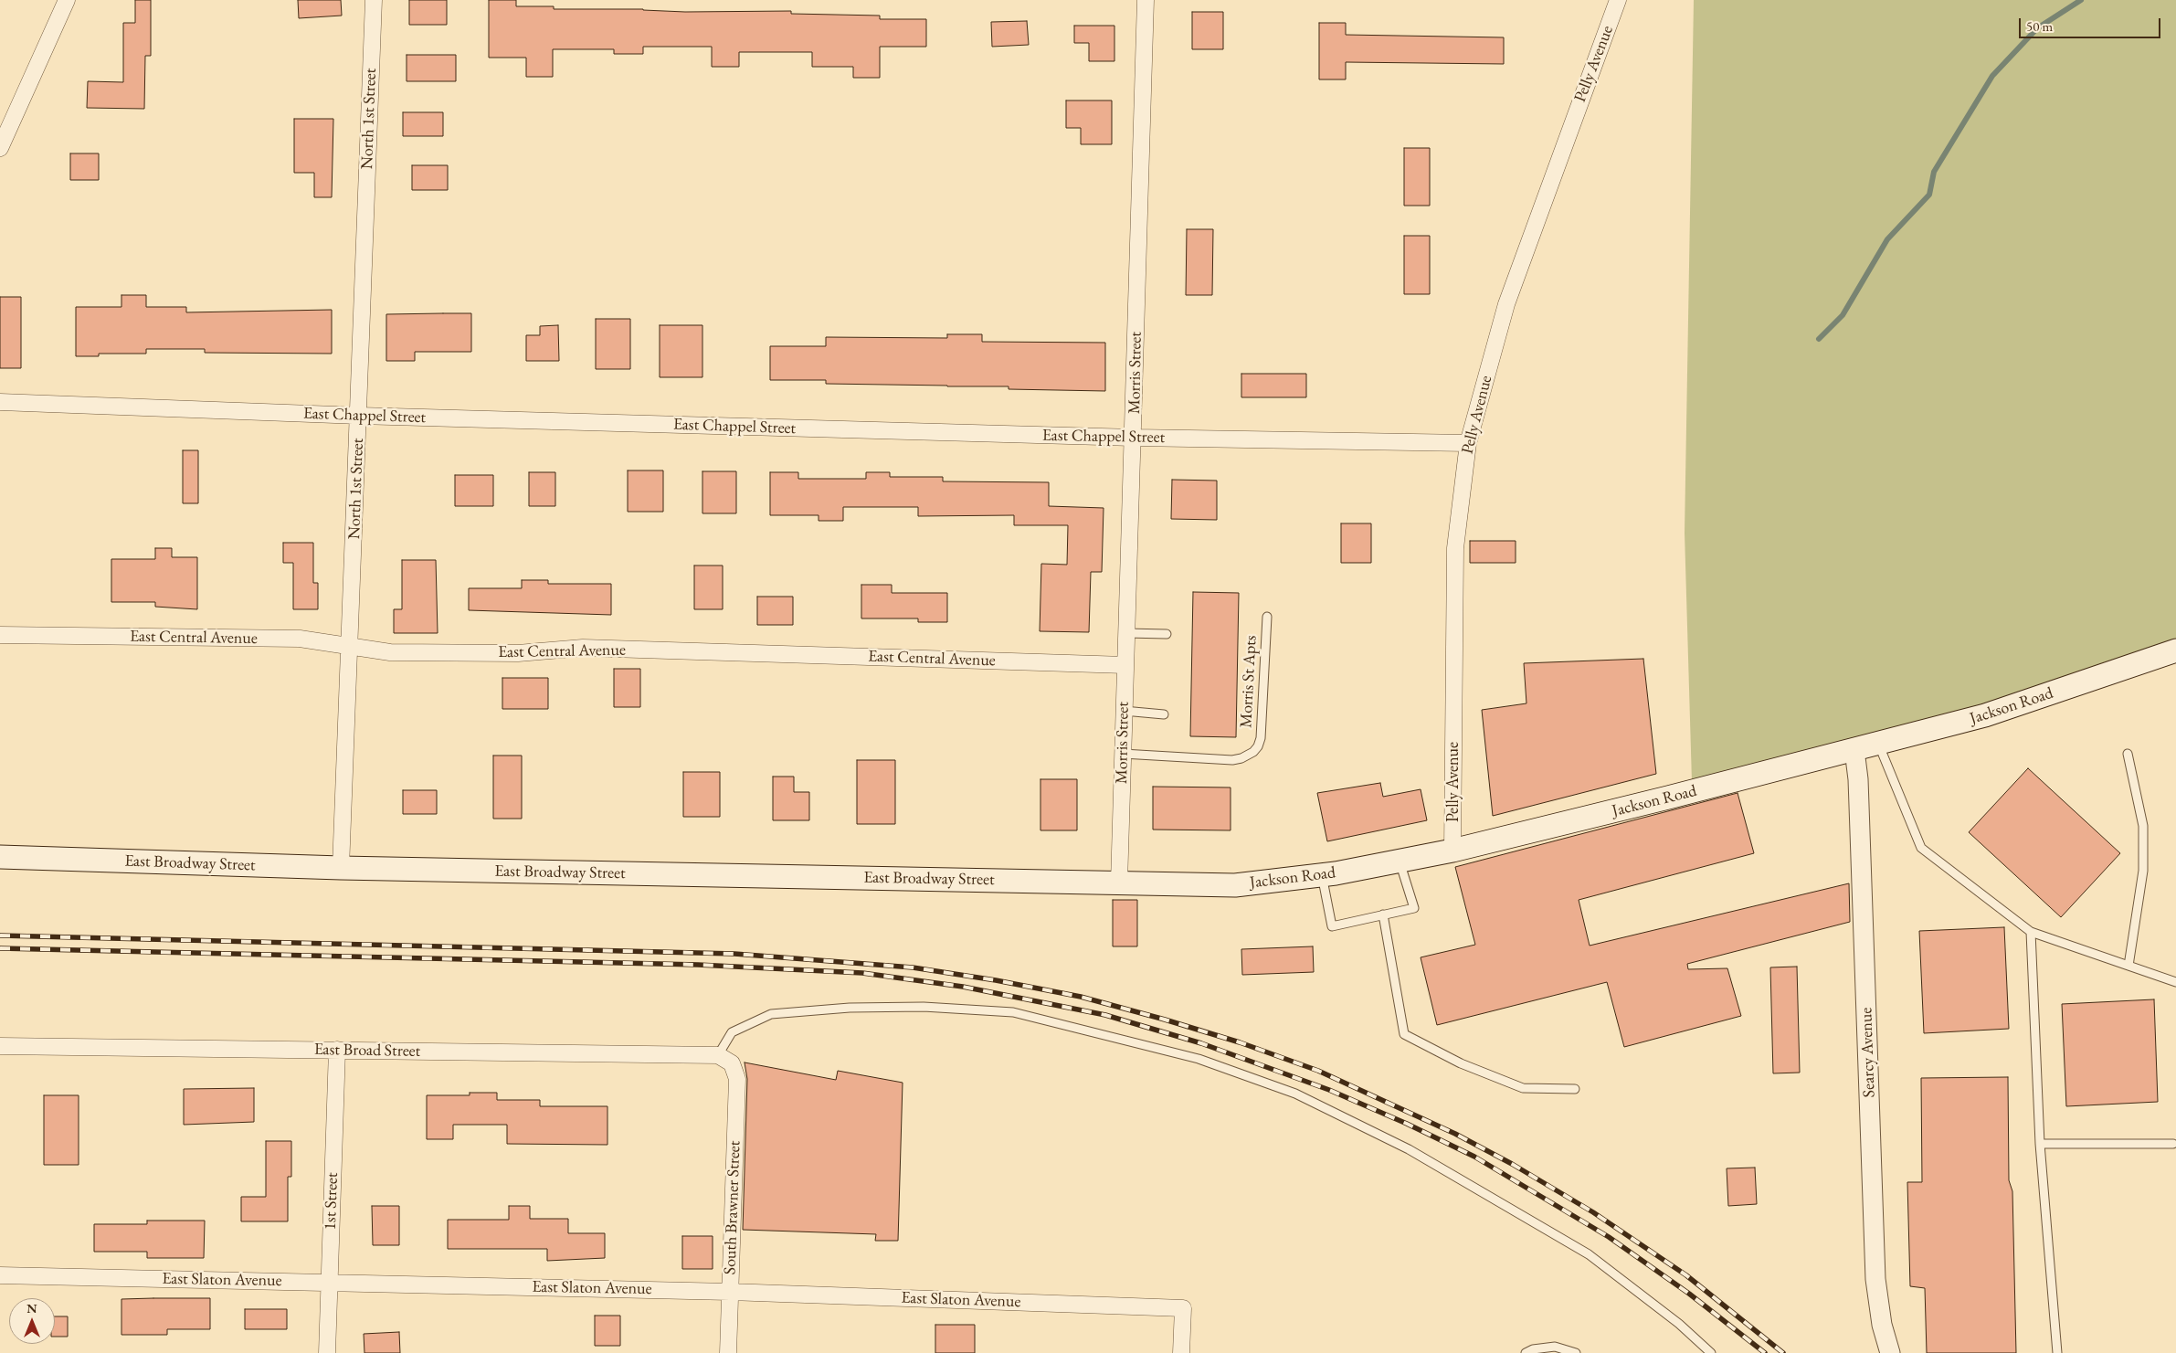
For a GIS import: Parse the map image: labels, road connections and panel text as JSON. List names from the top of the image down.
{
  "streets": {
    "main road": ["Jackson Road", "East Broadway Street"],
    "street": [
      "Pelly Avenue",
      "North 1st Street",
      "Morris Street",
      "East Chappel Street",
      "East Central Avenue",
      "East Broad Street",
      "Searcy Avenue",
      "1st Street",
      "South Brawner Street",
      "East Slaton Avenue"
    ],
    "lane": ["Morris St Apts"]
  },
  "crossings": [
    ["Pelly Avenue", "East Chappel Street"],
    ["Pelly Avenue", "Jackson Road"],
    ["North 1st Street", "East Chappel Street"],
    ["North 1st Street", "East Central Avenue"],
    ["North 1st Street", "East Broadway Street"],
    ["Morris Street", "East Chappel Street"],
    ["Morris Street", "East Central Avenue"],
    ["Morris Street", "Morris St Apts"],
    ["Morris Street", "Jackson Road"],
    ["Morris Street", "East Broadway Street"],
    ["Jackson Road", "East Broadway Street"],
    ["Jackson Road", "Searcy Avenue"],
    ["East Broad Street", "1st Street"],
    ["East Broad Street", "South Brawner Street"],
    ["1st Street", "East Slaton Avenue"],
    ["South Brawner Street", "East Slaton Avenue"]
  ],
  "scale_bar": "50 m",
  "north": "top"
}
